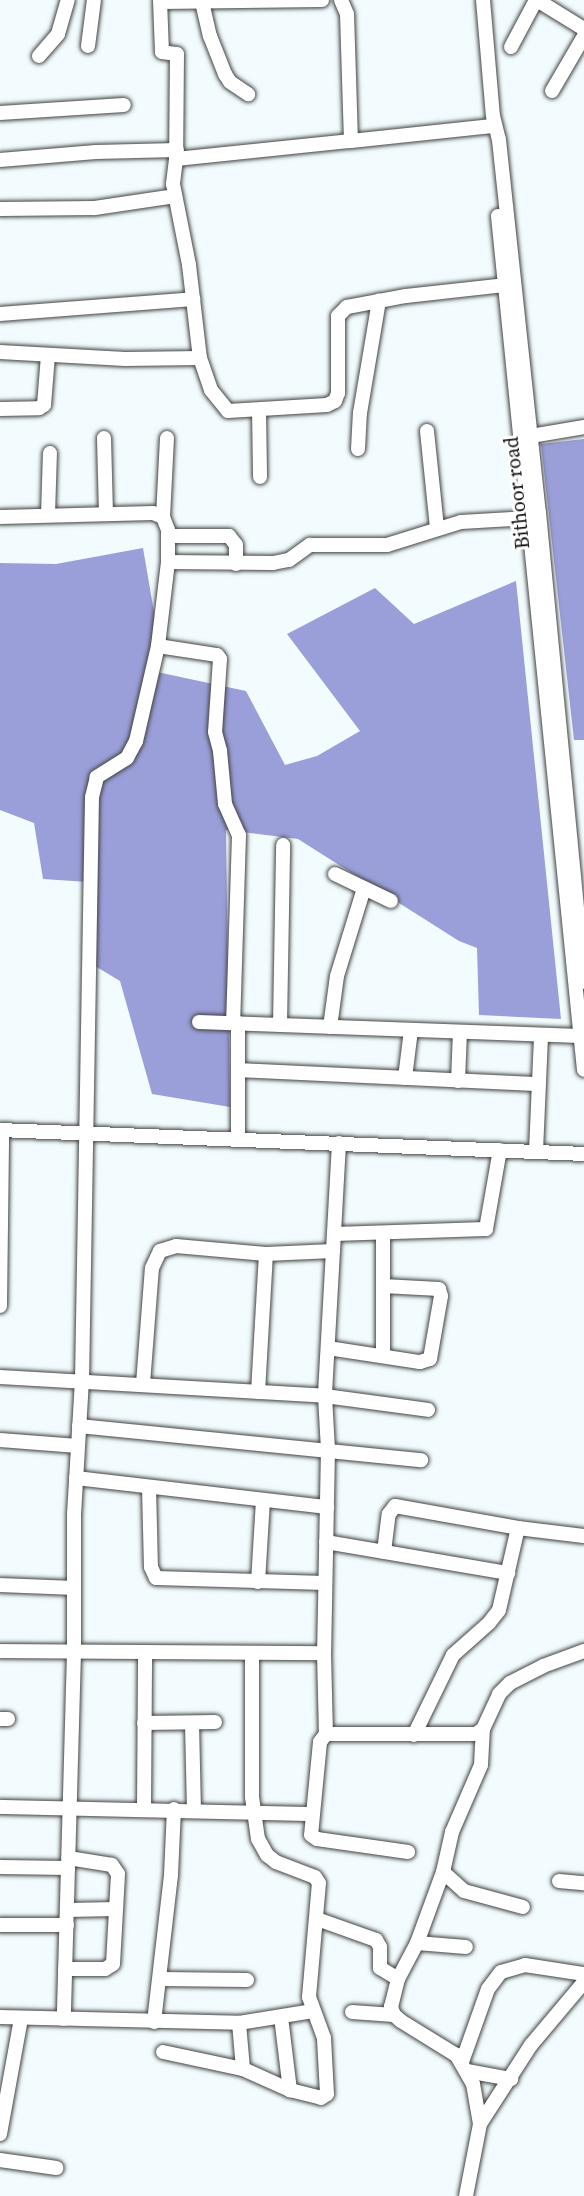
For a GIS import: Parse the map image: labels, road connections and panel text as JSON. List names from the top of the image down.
{
  "streets": {
    "street": ["Bithoor road"]
  }
}
